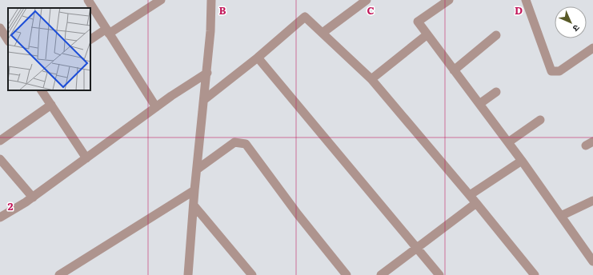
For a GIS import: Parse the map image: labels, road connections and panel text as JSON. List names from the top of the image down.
{
  "north": "bottom right",
  "grid": {
    "columns": ["B", "C", "D"],
    "rows": ["2"]
  }
}
